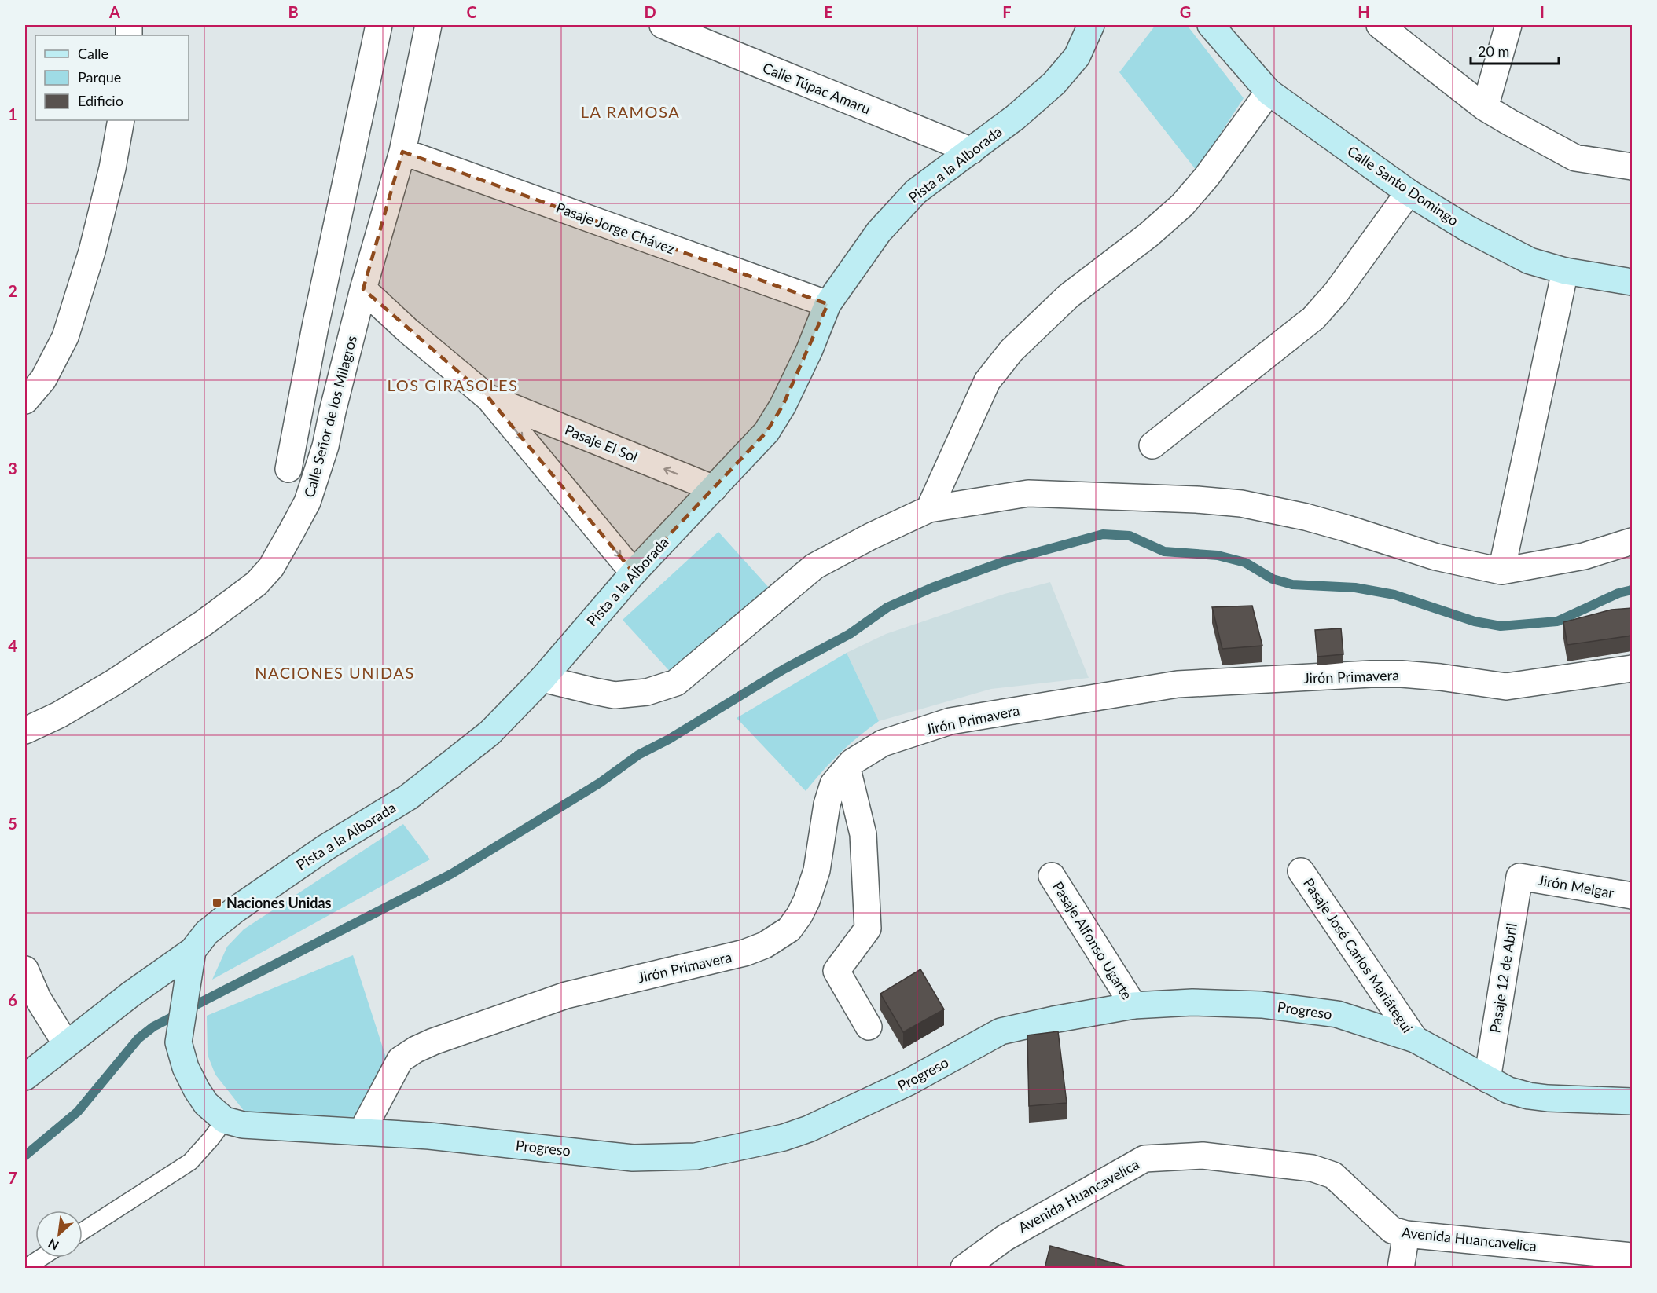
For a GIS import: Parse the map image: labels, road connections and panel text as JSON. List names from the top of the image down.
{
  "streets": {
    "main road": ["Pista a la Alborada", "Calle Santo Domingo", "Progreso"],
    "street": [
      "Calle Túpac Amaru",
      "Pasaje Jorge Chávez",
      "Calle Señor de los Milagros",
      "Pasaje El Sol",
      "Jirón Primavera",
      "Jirón Melgar",
      "Pasaje Alfonso Ugarte",
      "Pasaje José Carlos Mariátegui",
      "Pasaje 12 de Abril",
      "Avenida Huancavelica"
    ]
  },
  "crossings": [
    ["Calle Túpac Amaru", "Pista a la Alborada"],
    ["Pista a la Alborada", "Pasaje Jorge Chávez"],
    ["Pista a la Alborada", "Pasaje El Sol"],
    ["Pasaje Jorge Chávez", "Calle Señor de los Milagros"],
    ["Calle Señor de los Milagros", "Pasaje El Sol"],
    ["Jirón Primavera", "Progreso"],
    ["Jirón Melgar", "Pasaje 12 de Abril"],
    ["Pasaje Alfonso Ugarte", "Progreso"],
    ["Pasaje José Carlos Mariátegui", "Progreso"],
    ["Pasaje 12 de Abril", "Progreso"]
  ],
  "districts": ["LA RAMOSA", "LOS GIRASOLES", "NACIONES UNIDAS"],
  "places": {
    "transit": ["Naciones Unidas"]
  },
  "legend": ["Calle", "Parque", "Edificio"],
  "scale_bar": "20 m",
  "north": "bottom left",
  "grid": {
    "columns": [
      "A",
      "B",
      "C",
      "D",
      "E",
      "F",
      "G",
      "H",
      "I"
    ],
    "rows": [
      "1",
      "2",
      "3",
      "4",
      "5",
      "6",
      "7"
    ]
  }
}
